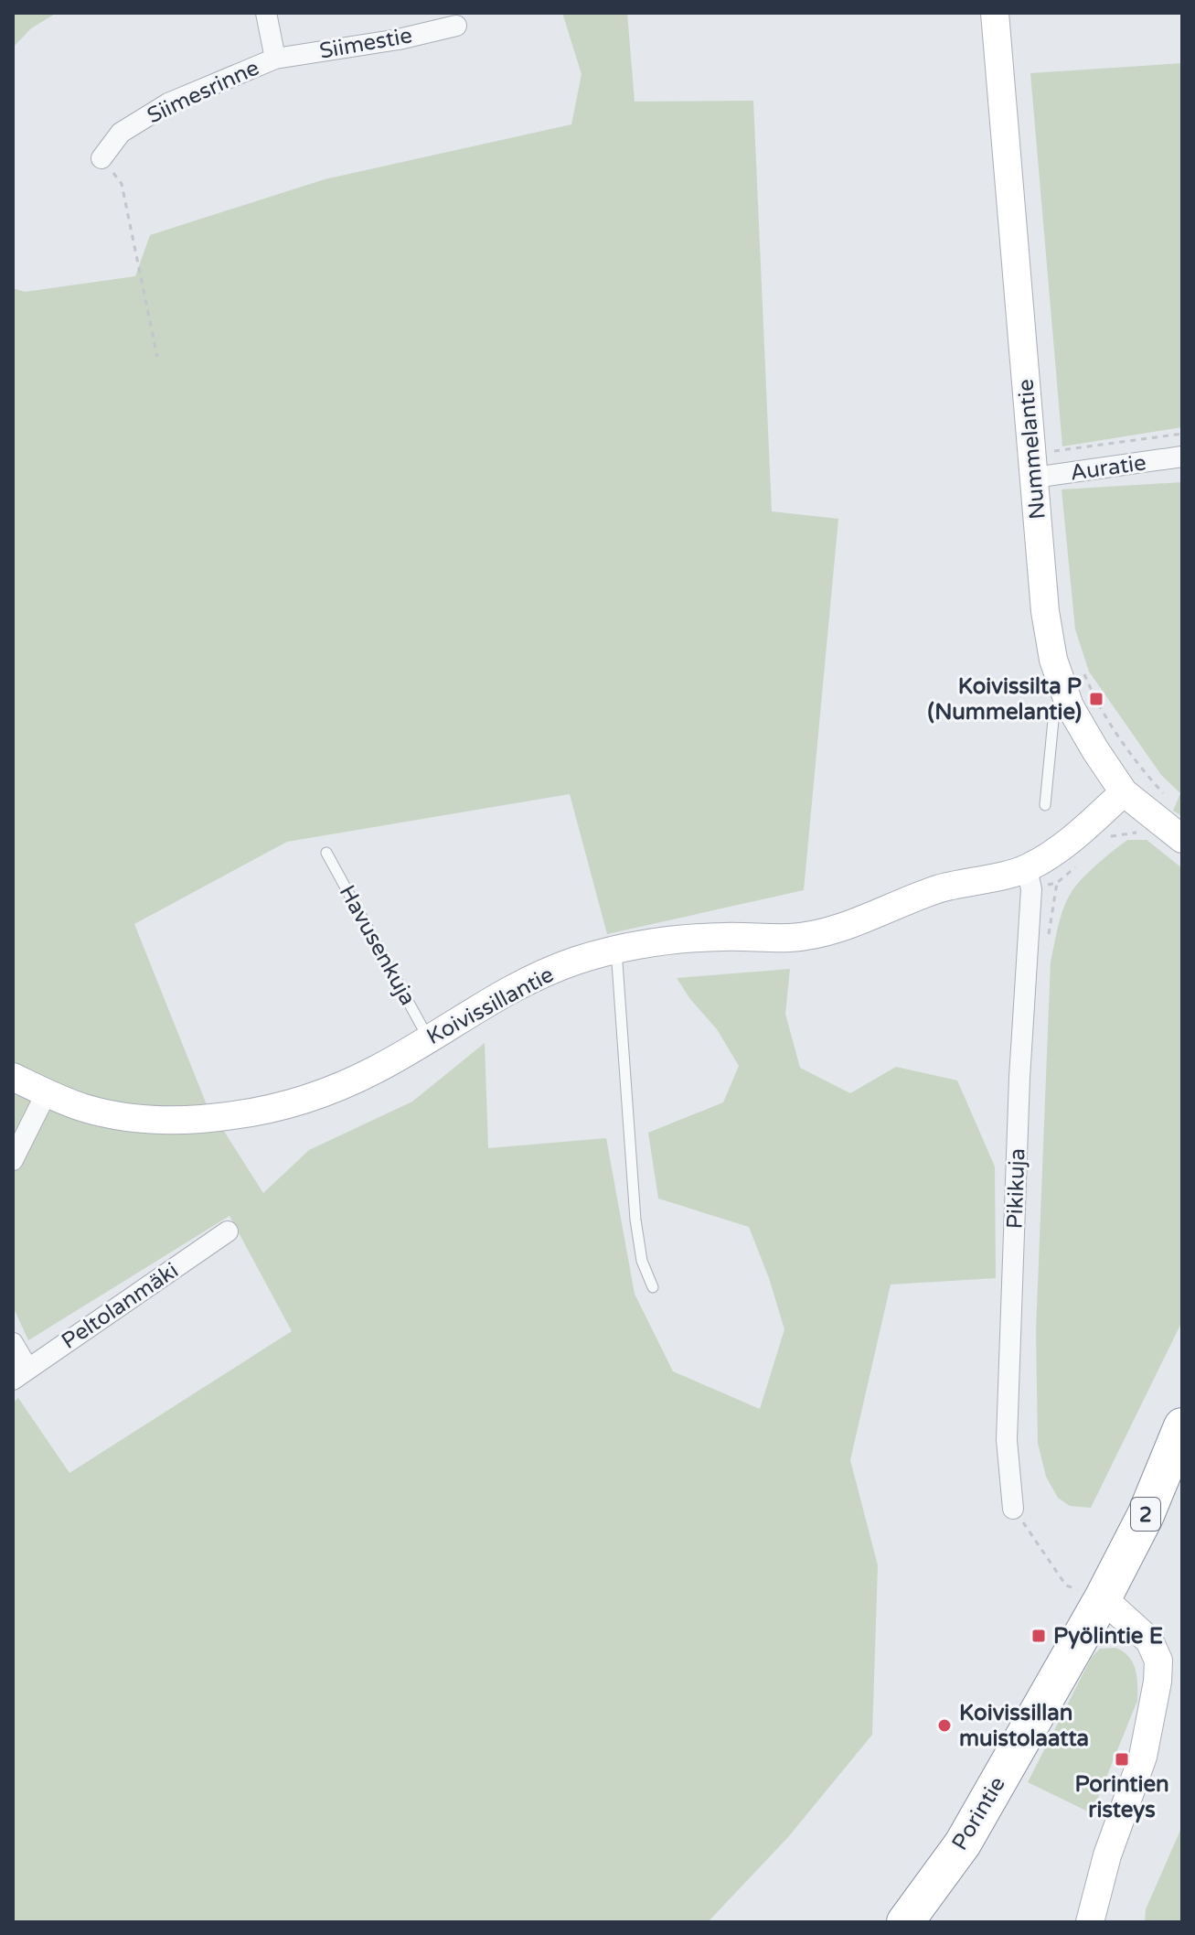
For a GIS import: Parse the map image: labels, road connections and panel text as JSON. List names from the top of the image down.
{
  "streets": {
    "highway": ["2", "Porintie"],
    "street": [
      "Siimestie",
      "Siimesrinne",
      "Nummelantie",
      "Auratie",
      "Koivissillantie",
      "Pikikuja",
      "Peltolanmäki"
    ],
    "lane": ["Havusenkuja"]
  },
  "crossings": [
    ["Siimestie", "Siimesrinne"],
    ["Nummelantie", "Auratie"],
    ["Nummelantie", "Koivissillantie"],
    ["Havusenkuja", "Koivissillantie"],
    ["Koivissillantie", "Pikikuja"]
  ],
  "places": {
    "transit": ["Koivissilta P (Nummelantie)", "Pyölintie E", "Porintien risteys"],
    "other": ["Koivissillan muistolaatta"]
  }
}
